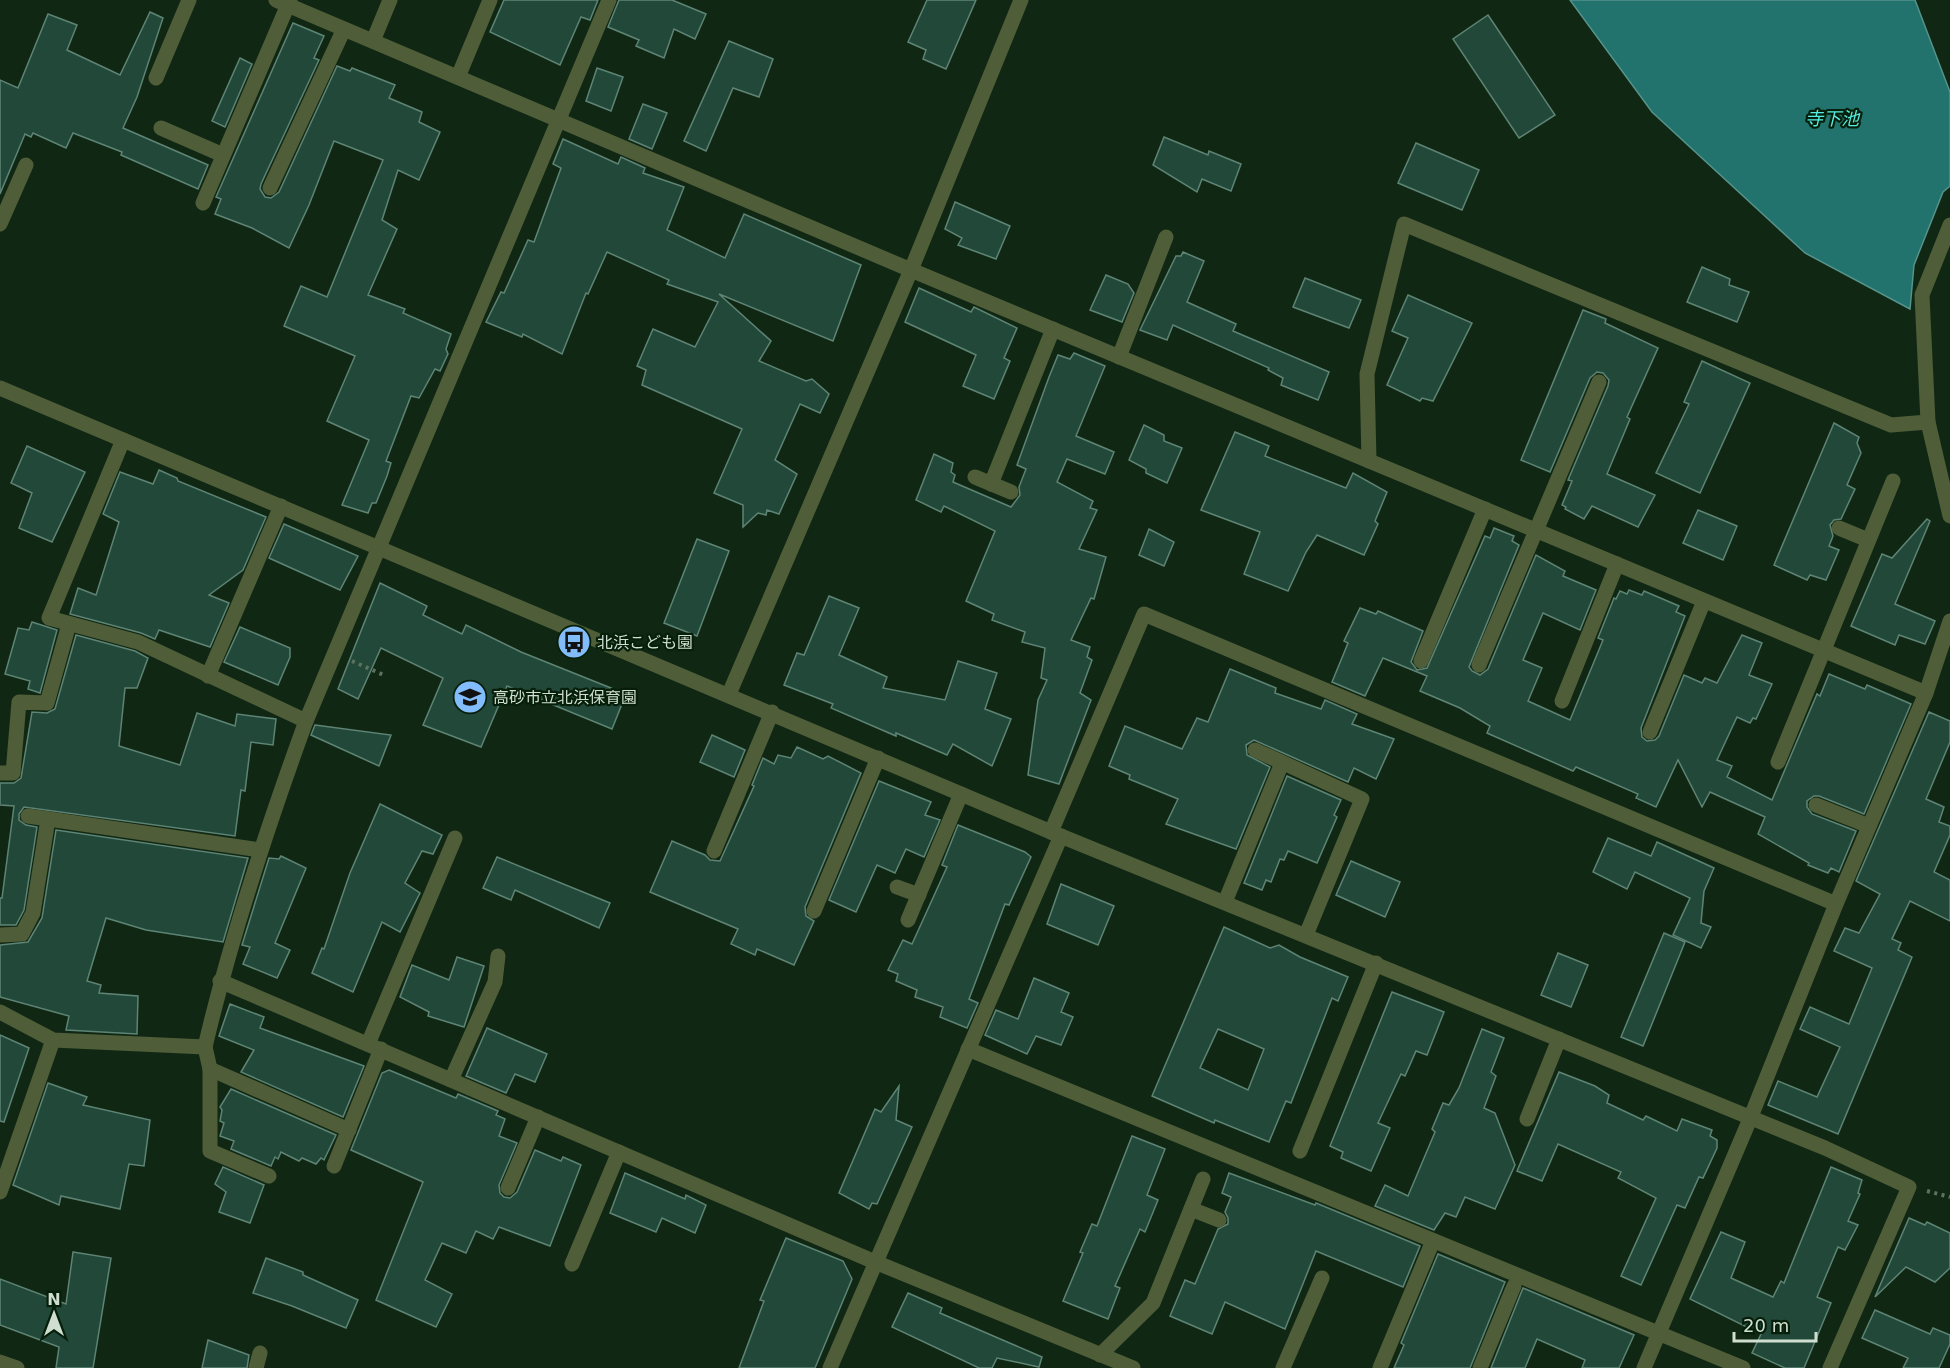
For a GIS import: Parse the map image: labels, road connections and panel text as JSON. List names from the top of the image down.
{
  "water": ["寺下池"],
  "places": {
    "bus stop": ["北浜こども園"],
    "school or university": ["高砂市立北浜保育園"]
  },
  "scale_bar": "20 m",
  "north": "top"
}
